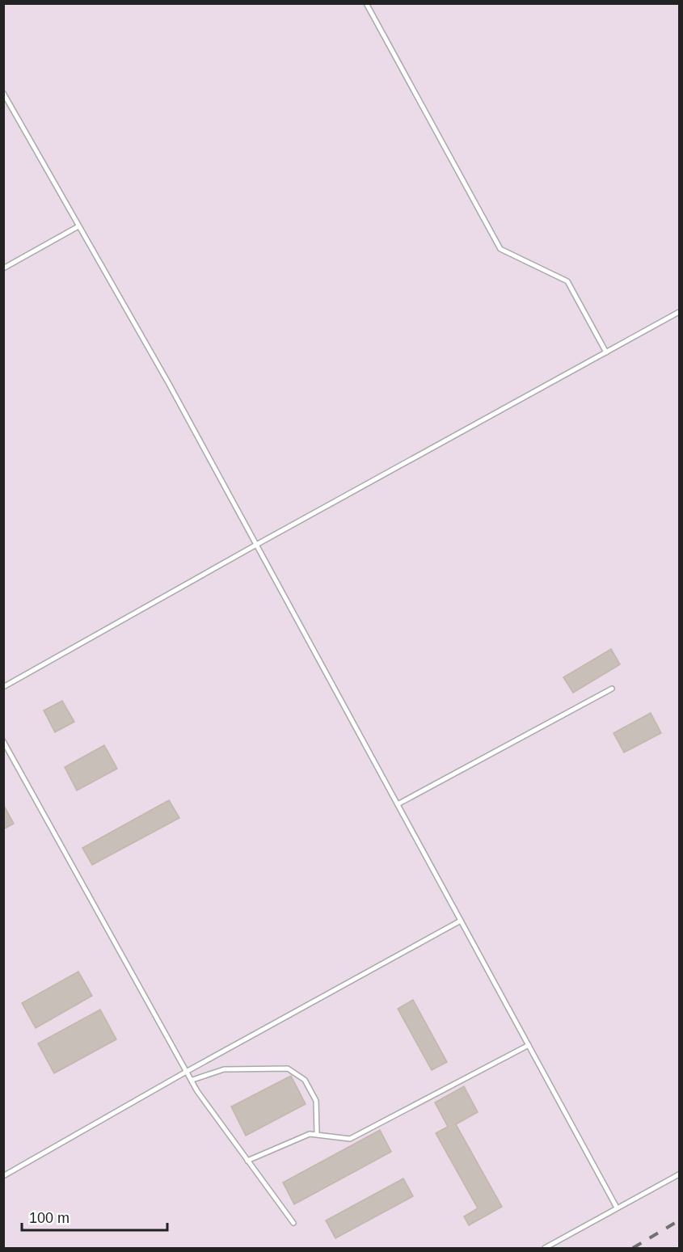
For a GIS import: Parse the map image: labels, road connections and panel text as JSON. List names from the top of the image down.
{
  "scale_bar": "100 m"
}
